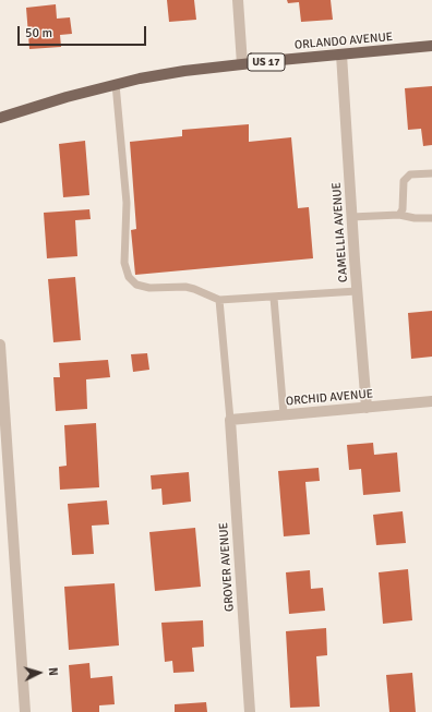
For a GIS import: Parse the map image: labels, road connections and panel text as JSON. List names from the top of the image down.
{
  "streets": {
    "main road": ["ORLANDO AVENUE", "US 17"],
    "street": ["CAMELLIA AVENUE", "ORCHID AVENUE", "GROVER AVENUE"]
  },
  "crossings": [
    ["ORLANDO AVENUE", "CAMELLIA AVENUE"],
    ["CAMELLIA AVENUE", "ORCHID AVENUE"],
    ["ORCHID AVENUE", "GROVER AVENUE"]
  ],
  "scale_bar": "50 m",
  "north": "right"
}
